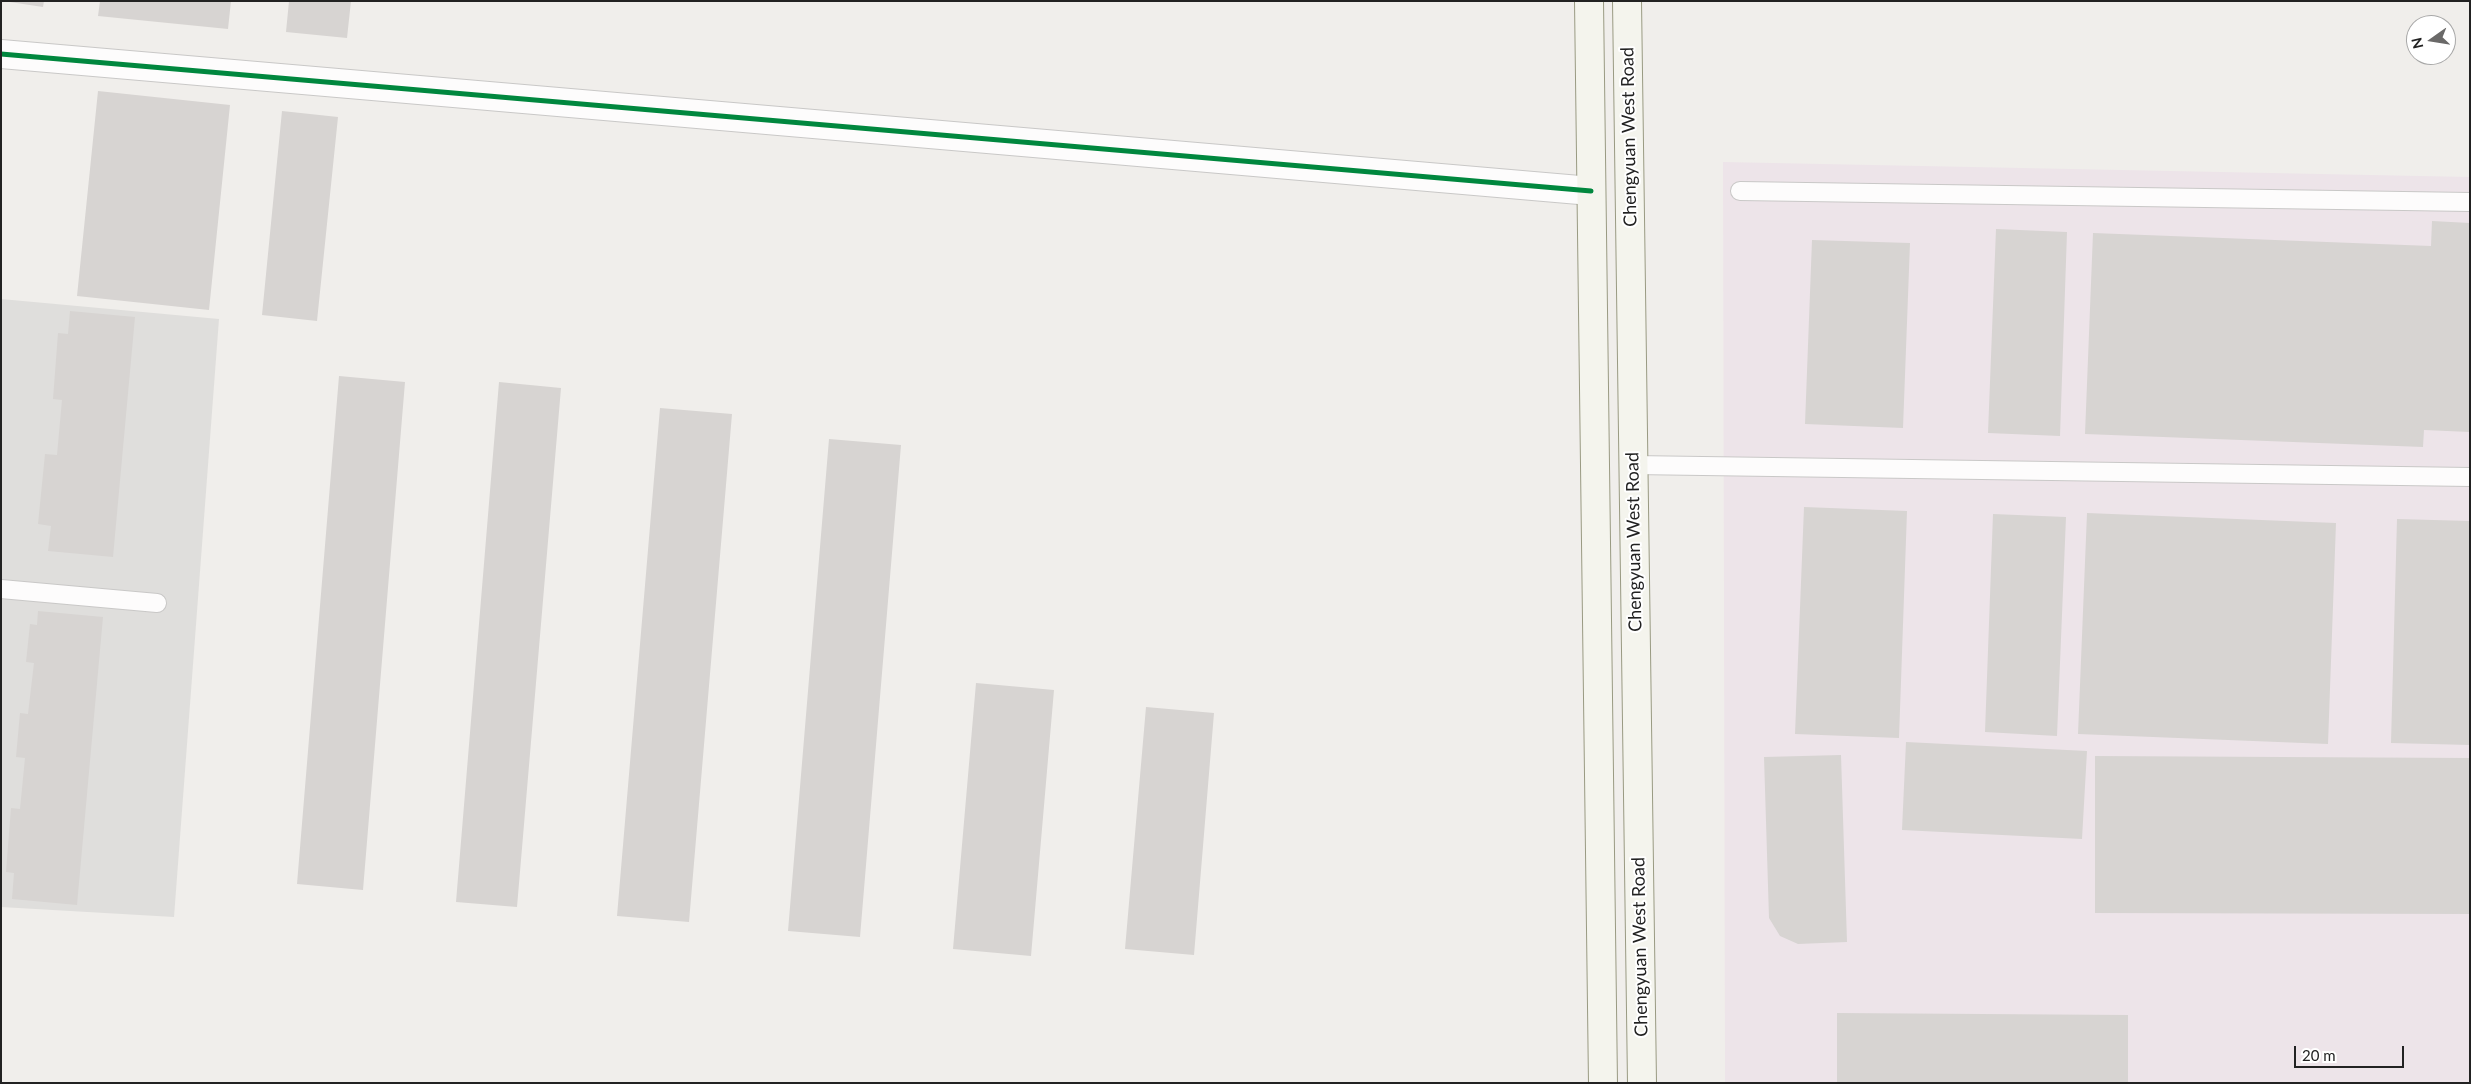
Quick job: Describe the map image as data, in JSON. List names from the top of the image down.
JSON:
{
  "streets": {
    "main road": ["Chengyuan West Road"]
  },
  "scale_bar": "20 m",
  "north": "left"
}
